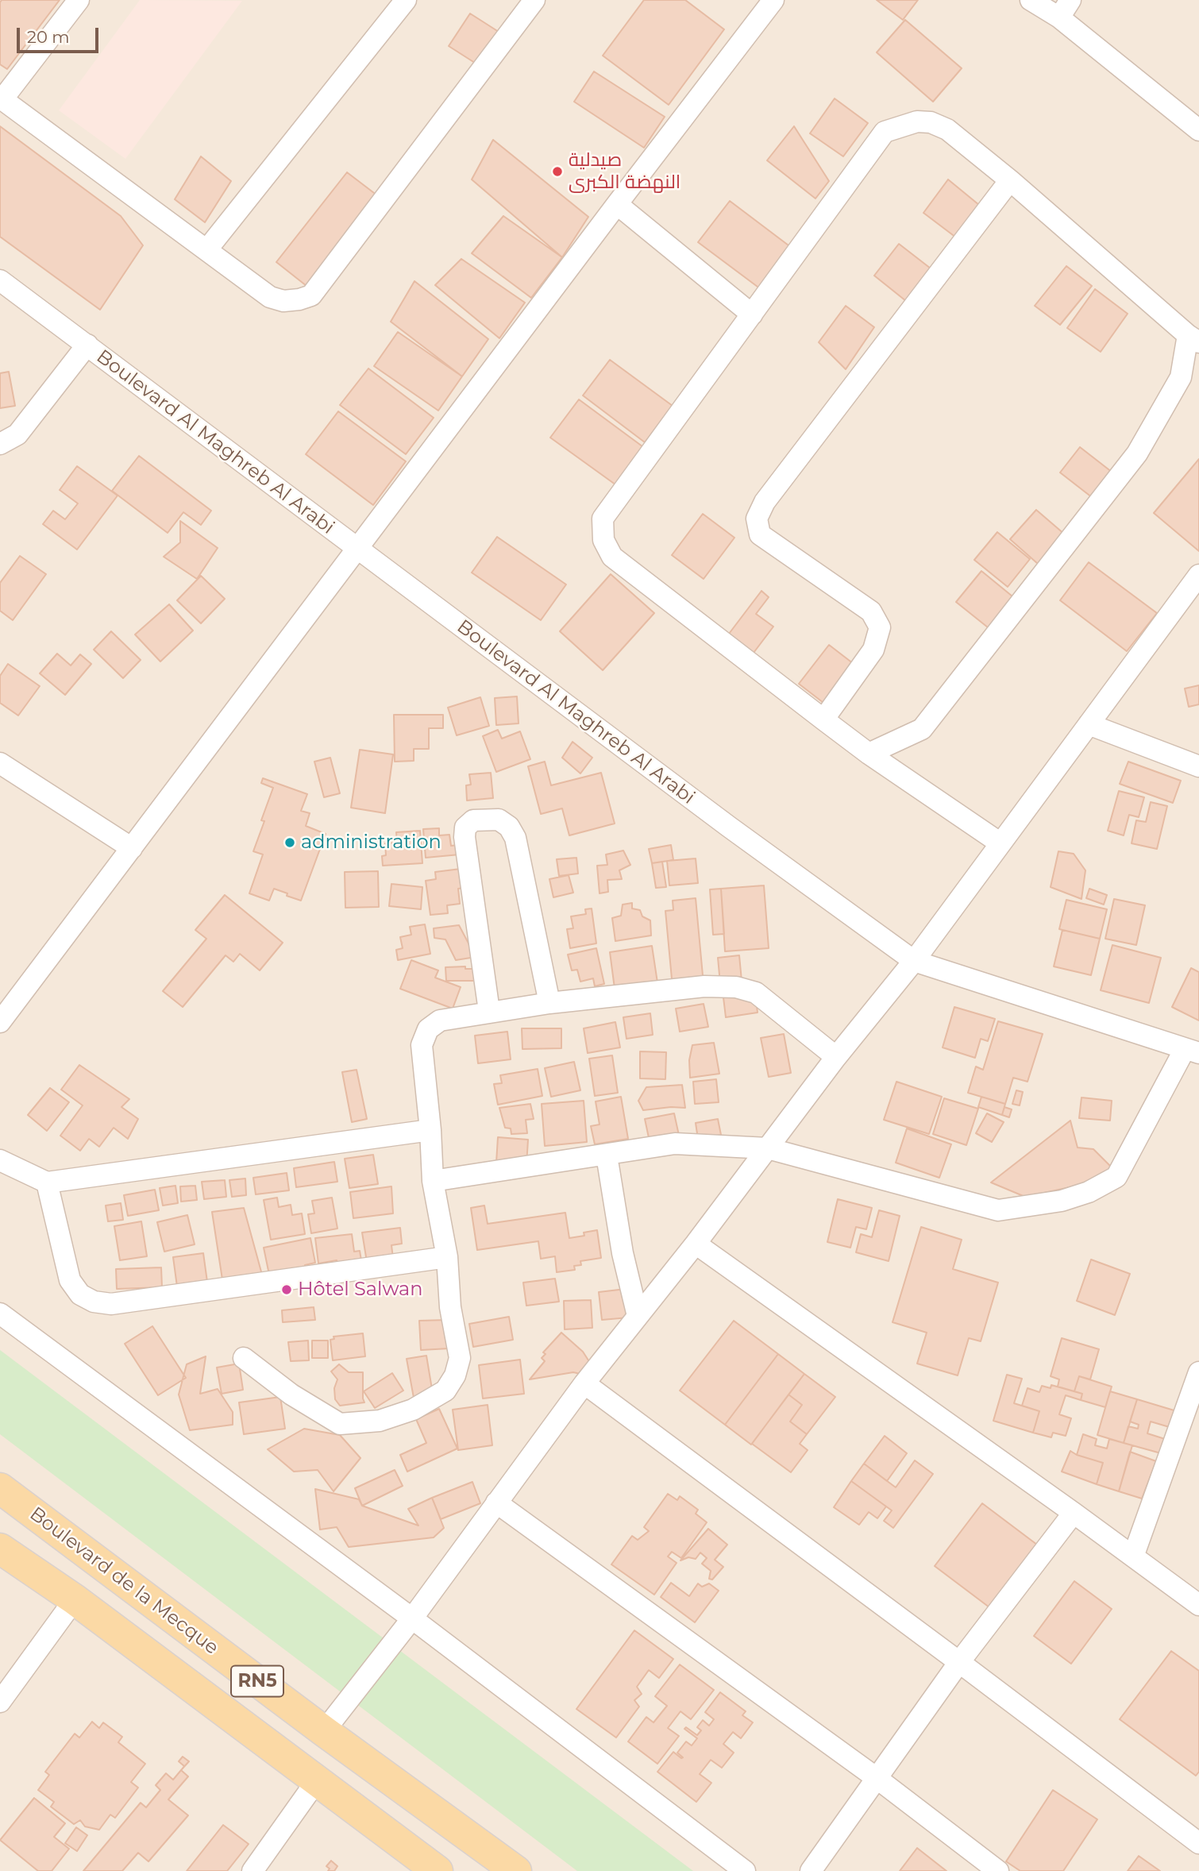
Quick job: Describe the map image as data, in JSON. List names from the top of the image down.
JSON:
{
  "streets": {
    "main road": ["Boulevard de la Mecque", "RN5"],
    "street": ["Boulevard Al Maghreb Al Arabi"]
  },
  "places": ["صيدلية النهضة الكبرى", "administration", "Hôtel Salwan"],
  "scale_bar": "20 m"
}
